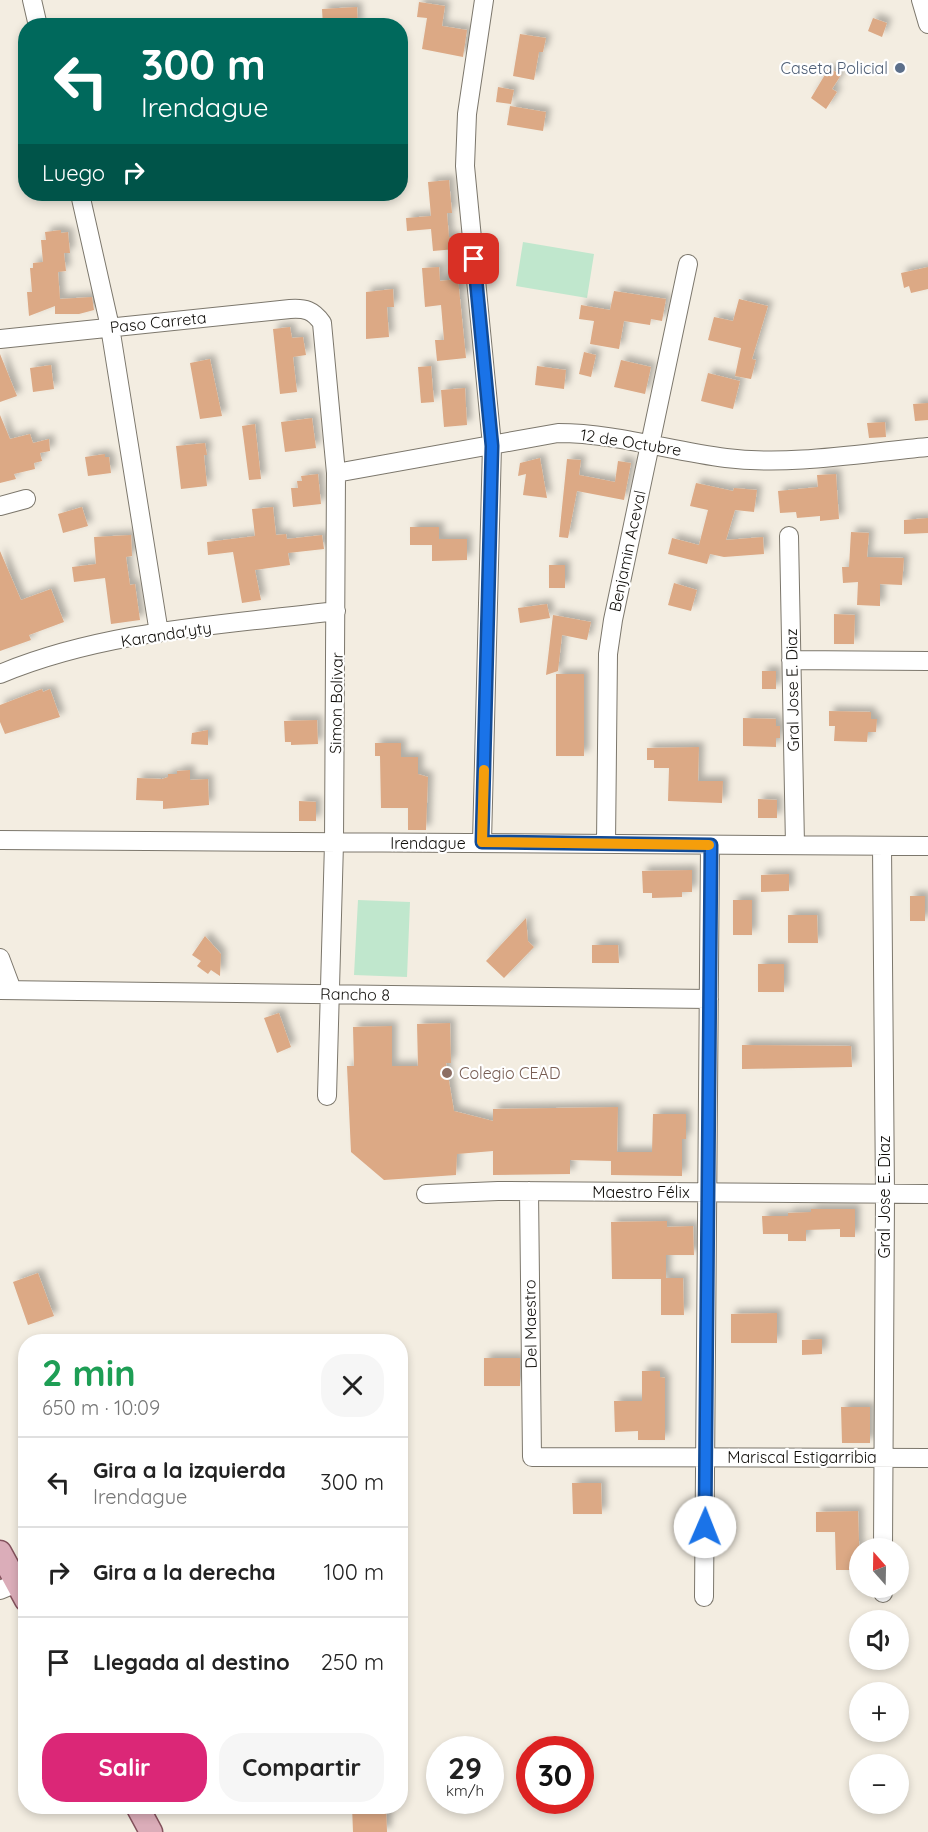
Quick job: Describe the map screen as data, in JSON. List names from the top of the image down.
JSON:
{
  "streets": {
    "street": [
      "Paso Carreta",
      "12 de Octubre",
      "Benjamin Aceval",
      "Karanda'yty",
      "Gral Jose E. Diaz",
      "Simon Bolivar",
      "Irendague",
      "Rancho 8",
      "Maestro Félix",
      "Del Maestro",
      "Mariscal Estigarribia"
    ]
  },
  "crossings": [
    ["Paso Carreta", "Simon Bolivar"],
    ["12 de Octubre", "Benjamin Aceval"],
    ["12 de Octubre", "Simon Bolivar"],
    ["Benjamin Aceval", "Irendague"],
    ["Karanda'yty", "Simon Bolivar"],
    ["Gral Jose E. Diaz", "Irendague"],
    ["Gral Jose E. Diaz", "Maestro Félix"],
    ["Gral Jose E. Diaz", "Mariscal Estigarribia"],
    ["Simon Bolivar", "Irendague"],
    ["Simon Bolivar", "Rancho 8"],
    ["Maestro Félix", "Del Maestro"],
    ["Del Maestro", "Mariscal Estigarribia"]
  ],
  "places": ["Caseta Policial", "Colegio CEAD"],
  "north": "top",
  "page": {
    "turn": ["300 m", "Irendague"],
    "then": "Luego",
    "heading": ["2 min", "650 m · 10:09"],
    "list": [
      {
        "name": "Gira a la izquierda",
        "note": "Irendague",
        "value": "300 m"
      },
      {
        "name": "Gira a la derecha",
        "value": "100 m"
      },
      {
        "name": "Llegada al destino",
        "value": "250 m"
      }
    ],
    "map_buttons": ["+", "−"],
    "buttons": ["Salir", "Compartir"],
    "speed": "29 km/h",
    "limit": "30"
  }
}
